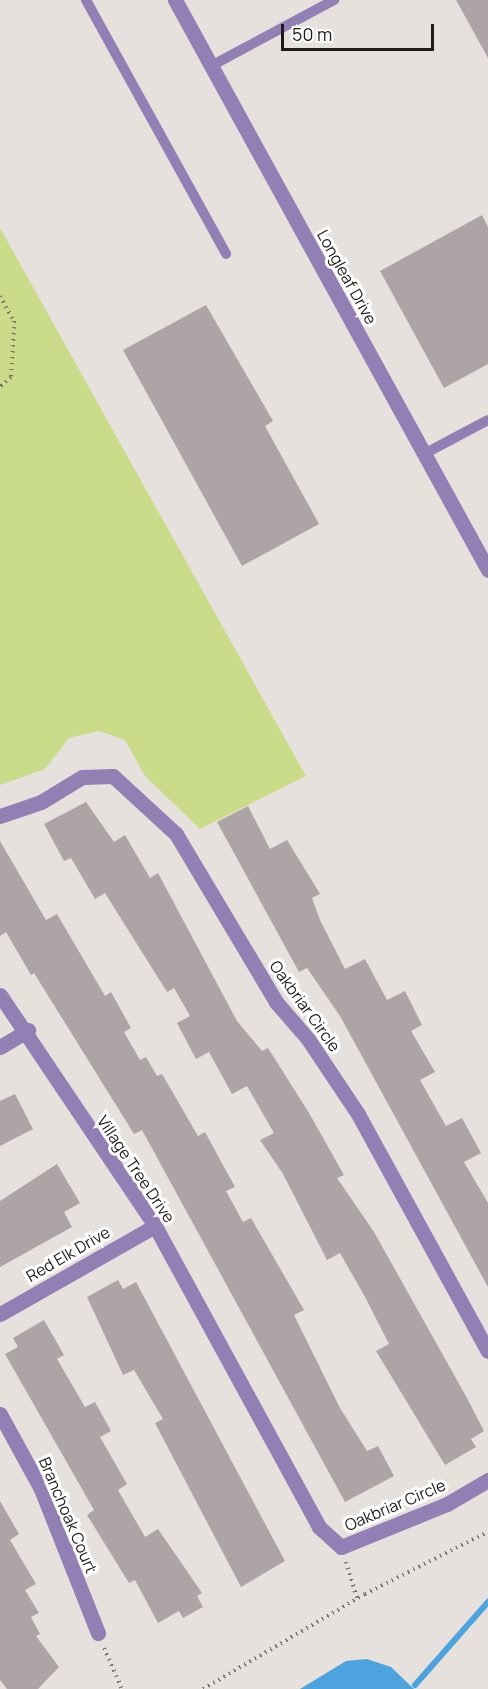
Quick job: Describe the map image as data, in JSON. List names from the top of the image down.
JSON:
{
  "streets": {
    "street": [
      "Longleaf Drive",
      "Oakbriar Circle",
      "Village Tree Drive",
      "Red Elk Drive",
      "Branchoak Court"
    ]
  },
  "crossings": [
    ["Oakbriar Circle", "Village Tree Drive"],
    ["Village Tree Drive", "Red Elk Drive"]
  ],
  "scale_bar": "50 m"
}
